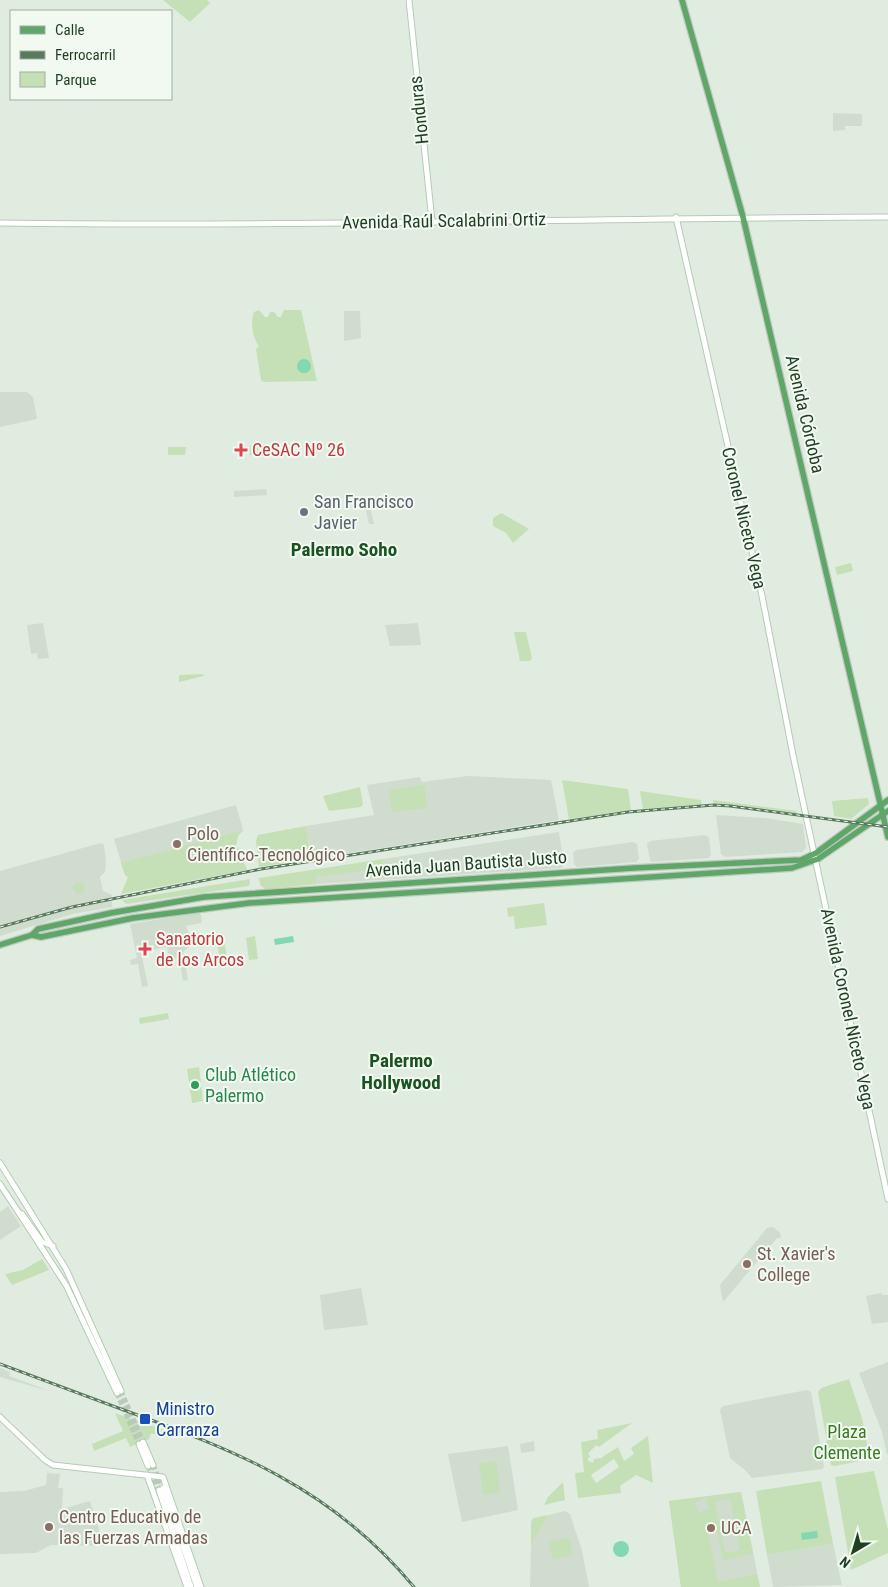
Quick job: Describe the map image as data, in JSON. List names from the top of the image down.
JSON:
{
  "streets": {
    "main road": [
      "Honduras",
      "Avenida Raúl Scalabrini Ortiz",
      "Avenida Córdoba",
      "Coronel Niceto Vega",
      "Avenida Juan Bautista Justo",
      "Avenida Coronel Niceto Vega"
    ]
  },
  "crossings": [
    ["Honduras", "Avenida Raúl Scalabrini Ortiz"],
    ["Avenida Raúl Scalabrini Ortiz", "Avenida Córdoba"],
    ["Avenida Raúl Scalabrini Ortiz", "Coronel Niceto Vega"],
    ["Avenida Córdoba", "Avenida Juan Bautista Justo"],
    ["Coronel Niceto Vega", "Avenida Coronel Niceto Vega"],
    ["Avenida Juan Bautista Justo", "Avenida Coronel Niceto Vega"]
  ],
  "districts": ["Palermo Soho", "Palermo Hollywood"],
  "parks": ["Plaza Clemente"],
  "places": {
    "health": ["CeSAC Nº 26", "Sanatorio de los Arcos"],
    "other": [
      "San Francisco Javier",
      "Polo Científico-Tecnológico",
      "Club Atlético Palermo",
      "St. Xavier's College",
      "Centro Educativo de las Fuerzas Armadas",
      "UCA"
    ],
    "transit": ["Ministro Carranza"]
  },
  "legend": ["Calle", "Ferrocarril", "Parque"],
  "north": "bottom left"
}
